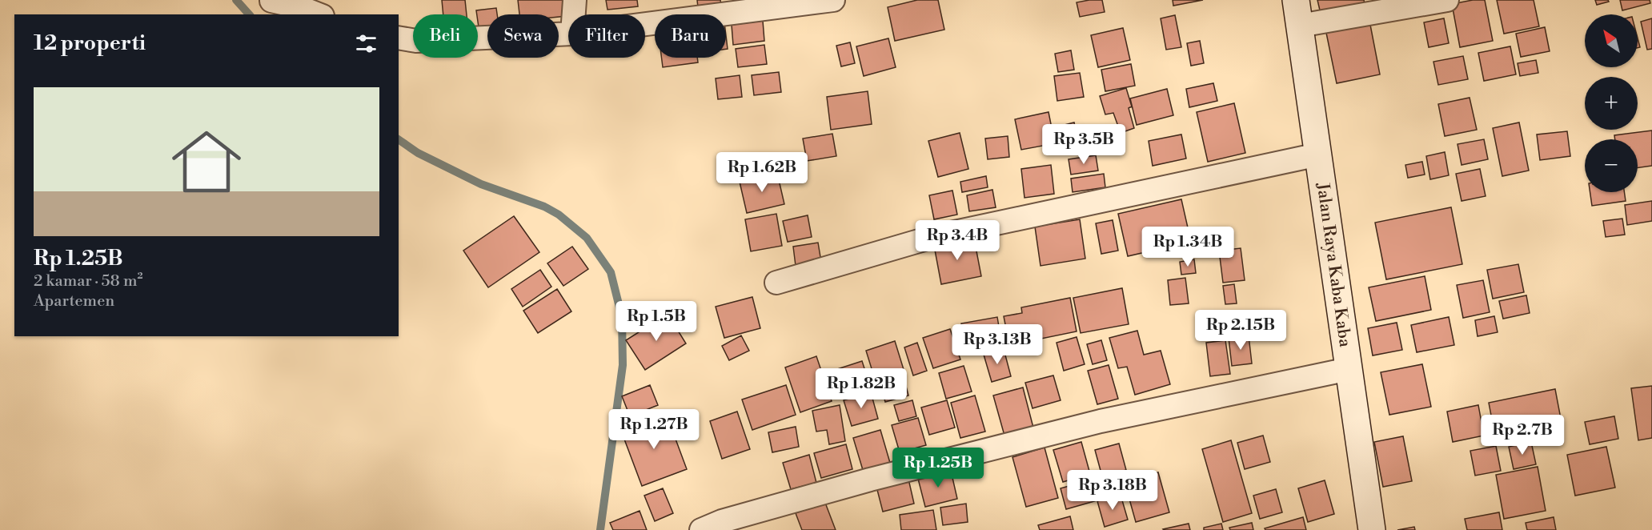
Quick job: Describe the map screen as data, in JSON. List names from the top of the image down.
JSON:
{
  "streets": {
    "street": ["Jalan Raya Kaba Kaba"]
  },
  "north": "top left",
  "page": {
    "map_buttons": ["+", "−"],
    "chip": [
      "Beli",
      "Sewa",
      "Filter",
      "Baru"
    ],
    "heading": "12 properti",
    "list": [
      {
        "name": "Rp 1.25B",
        "note": "2 kamar · 58 m² · Apartemen"
      }
    ],
    "price": [
      "Rp 3.5B",
      "Rp 1.62B",
      "Rp 3.4B",
      "Rp 1.34B",
      "Rp 1.5B",
      "Rp 2.15B",
      "Rp 3.13B",
      "Rp 1.82B",
      "Rp 1.27B",
      "Rp 2.7B",
      "Rp 1.25B",
      "Rp 3.18B"
    ]
  }
}
